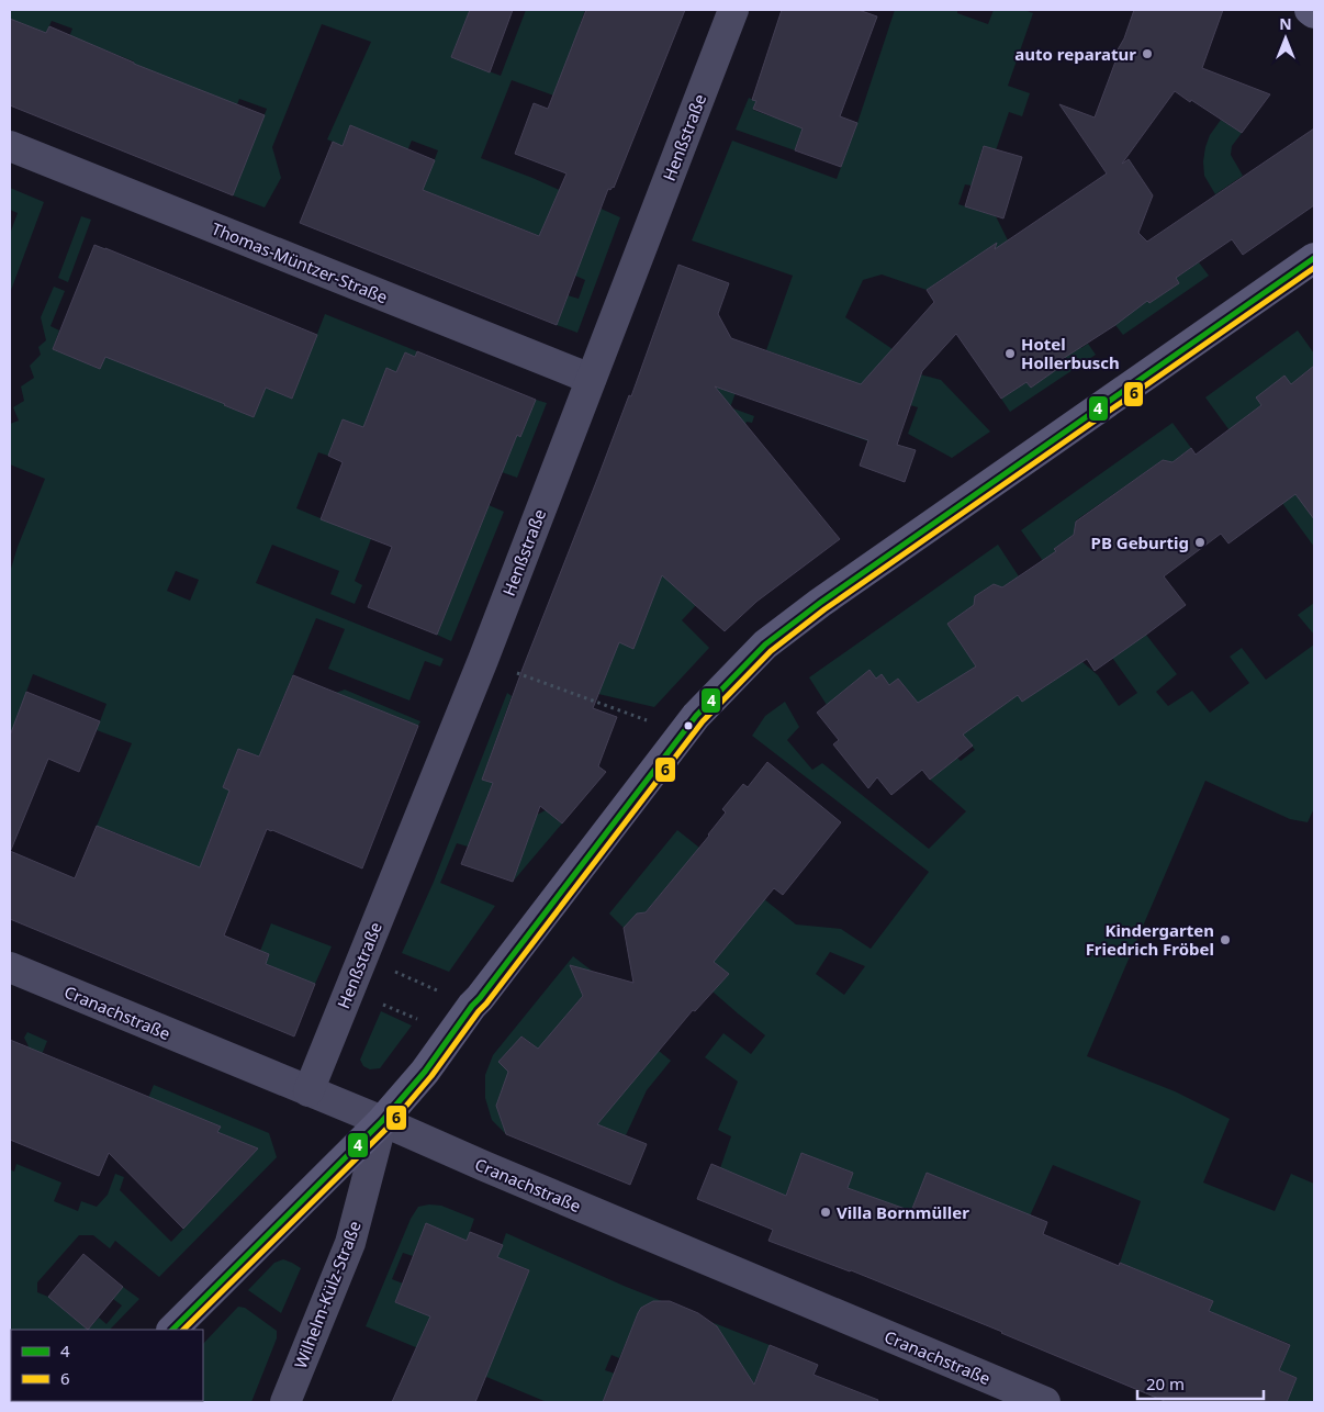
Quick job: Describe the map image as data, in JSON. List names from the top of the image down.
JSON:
{
  "streets": {
    "street": [
      "Henßstraße",
      "Thomas-Müntzer-Straße",
      "Cranachstraße",
      "Wilhelm-Külz-Straße"
    ]
  },
  "crossings": [
    ["Henßstraße", "Thomas-Müntzer-Straße"],
    ["Henßstraße", "Cranachstraße"],
    ["Cranachstraße", "Wilhelm-Külz-Straße"]
  ],
  "places": [
    "auto reparatur",
    "Hotel Hollerbusch",
    "PB Geburtig",
    "Kindergarten Friedrich Fröbel",
    "Villa Bornmüller"
  ],
  "lines": ["transit line 4", "transit line 6"],
  "legend": ["4", "6"],
  "scale_bar": "20 m",
  "north": "top"
}
